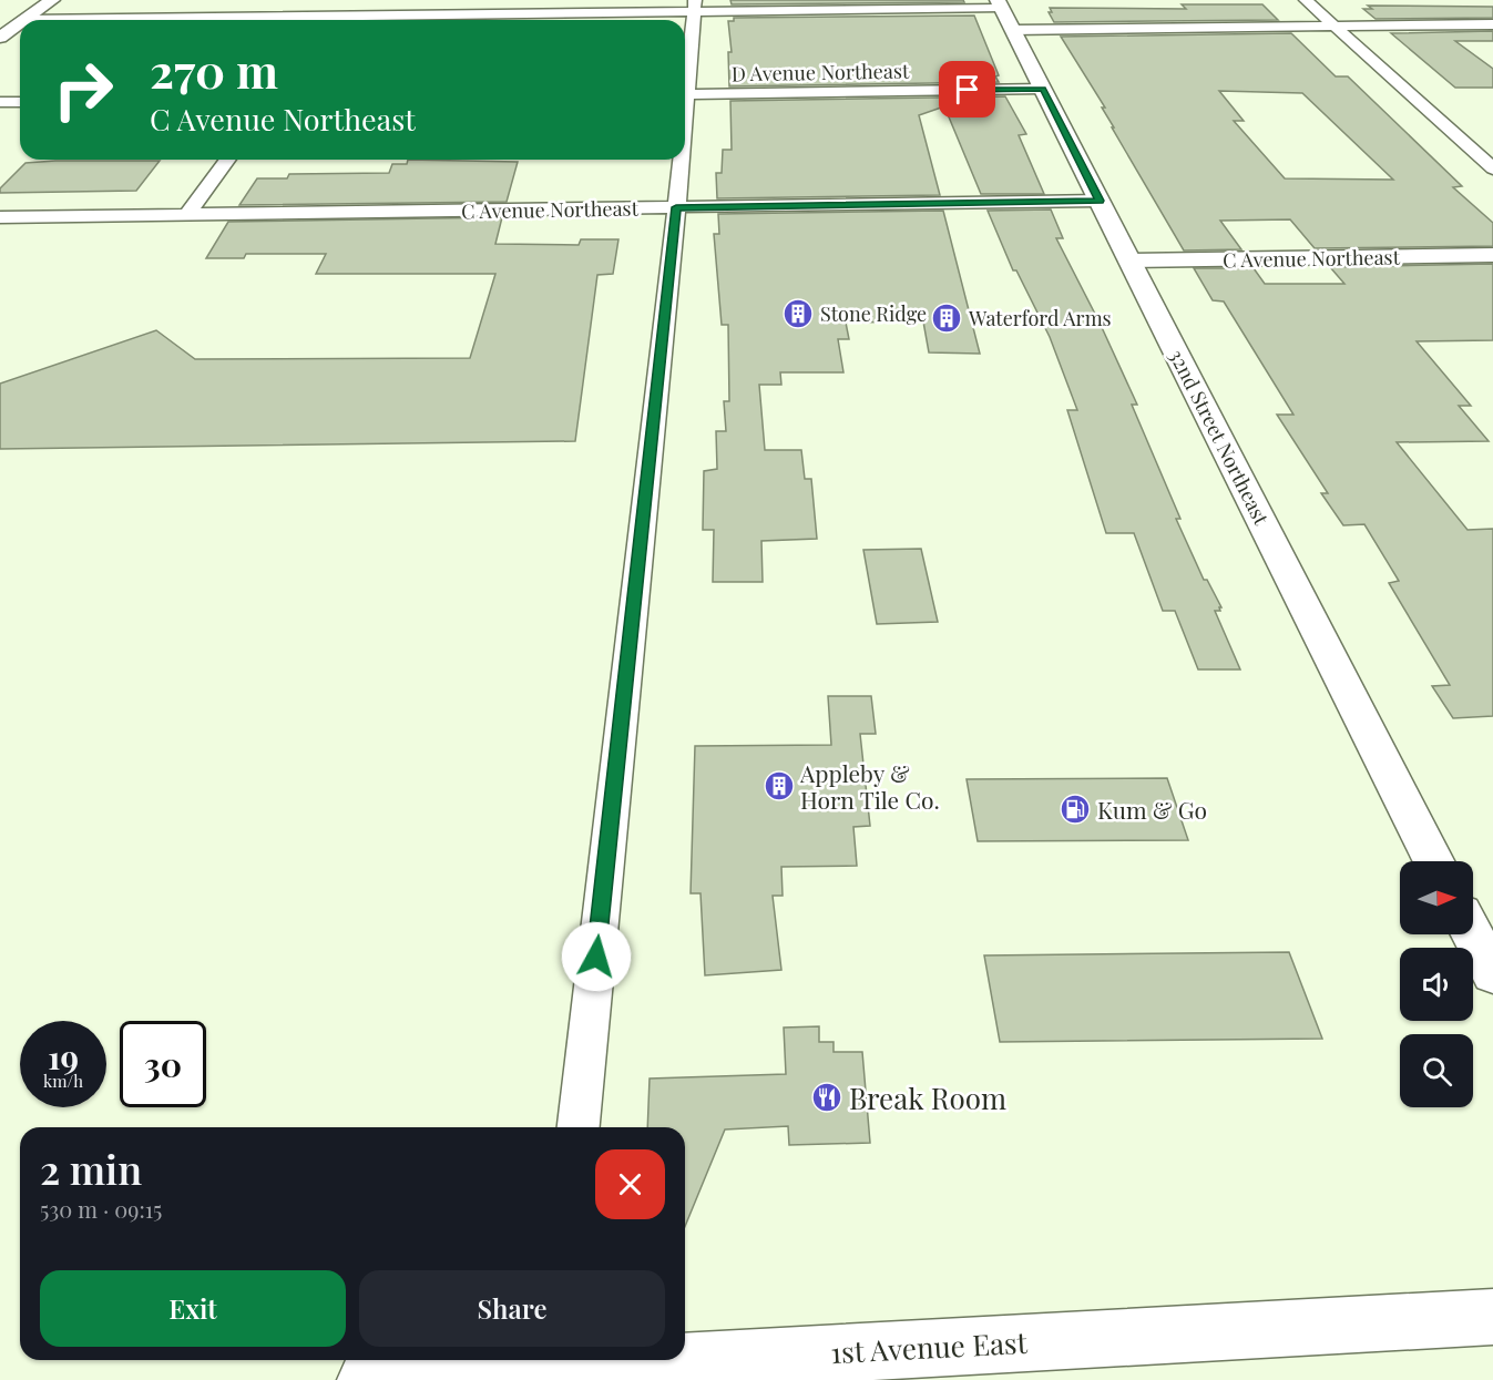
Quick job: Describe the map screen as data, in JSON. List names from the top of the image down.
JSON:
{
  "streets": {
    "main road": ["C Avenue Northeast", "32nd Street Northeast", "1st Avenue East"],
    "street": ["D Avenue Northeast"]
  },
  "crossings": [
    ["D Avenue Northeast", "32nd Street Northeast"],
    ["C Avenue Northeast", "32nd Street Northeast"]
  ],
  "places": {
    "building": ["Stone Ridge", "Waterford Arms", "Appleby & Horn Tile Co."],
    "fuel station": ["Kum & Go"],
    "restaurant": ["Break Room"]
  },
  "north": "right",
  "page": {
    "turn": ["270 m", "C Avenue Northeast"],
    "speed": "19 km/h",
    "limit": "30",
    "heading": ["2 min", "530 m · 09:15"],
    "buttons": ["Exit", "Share"]
  }
}
